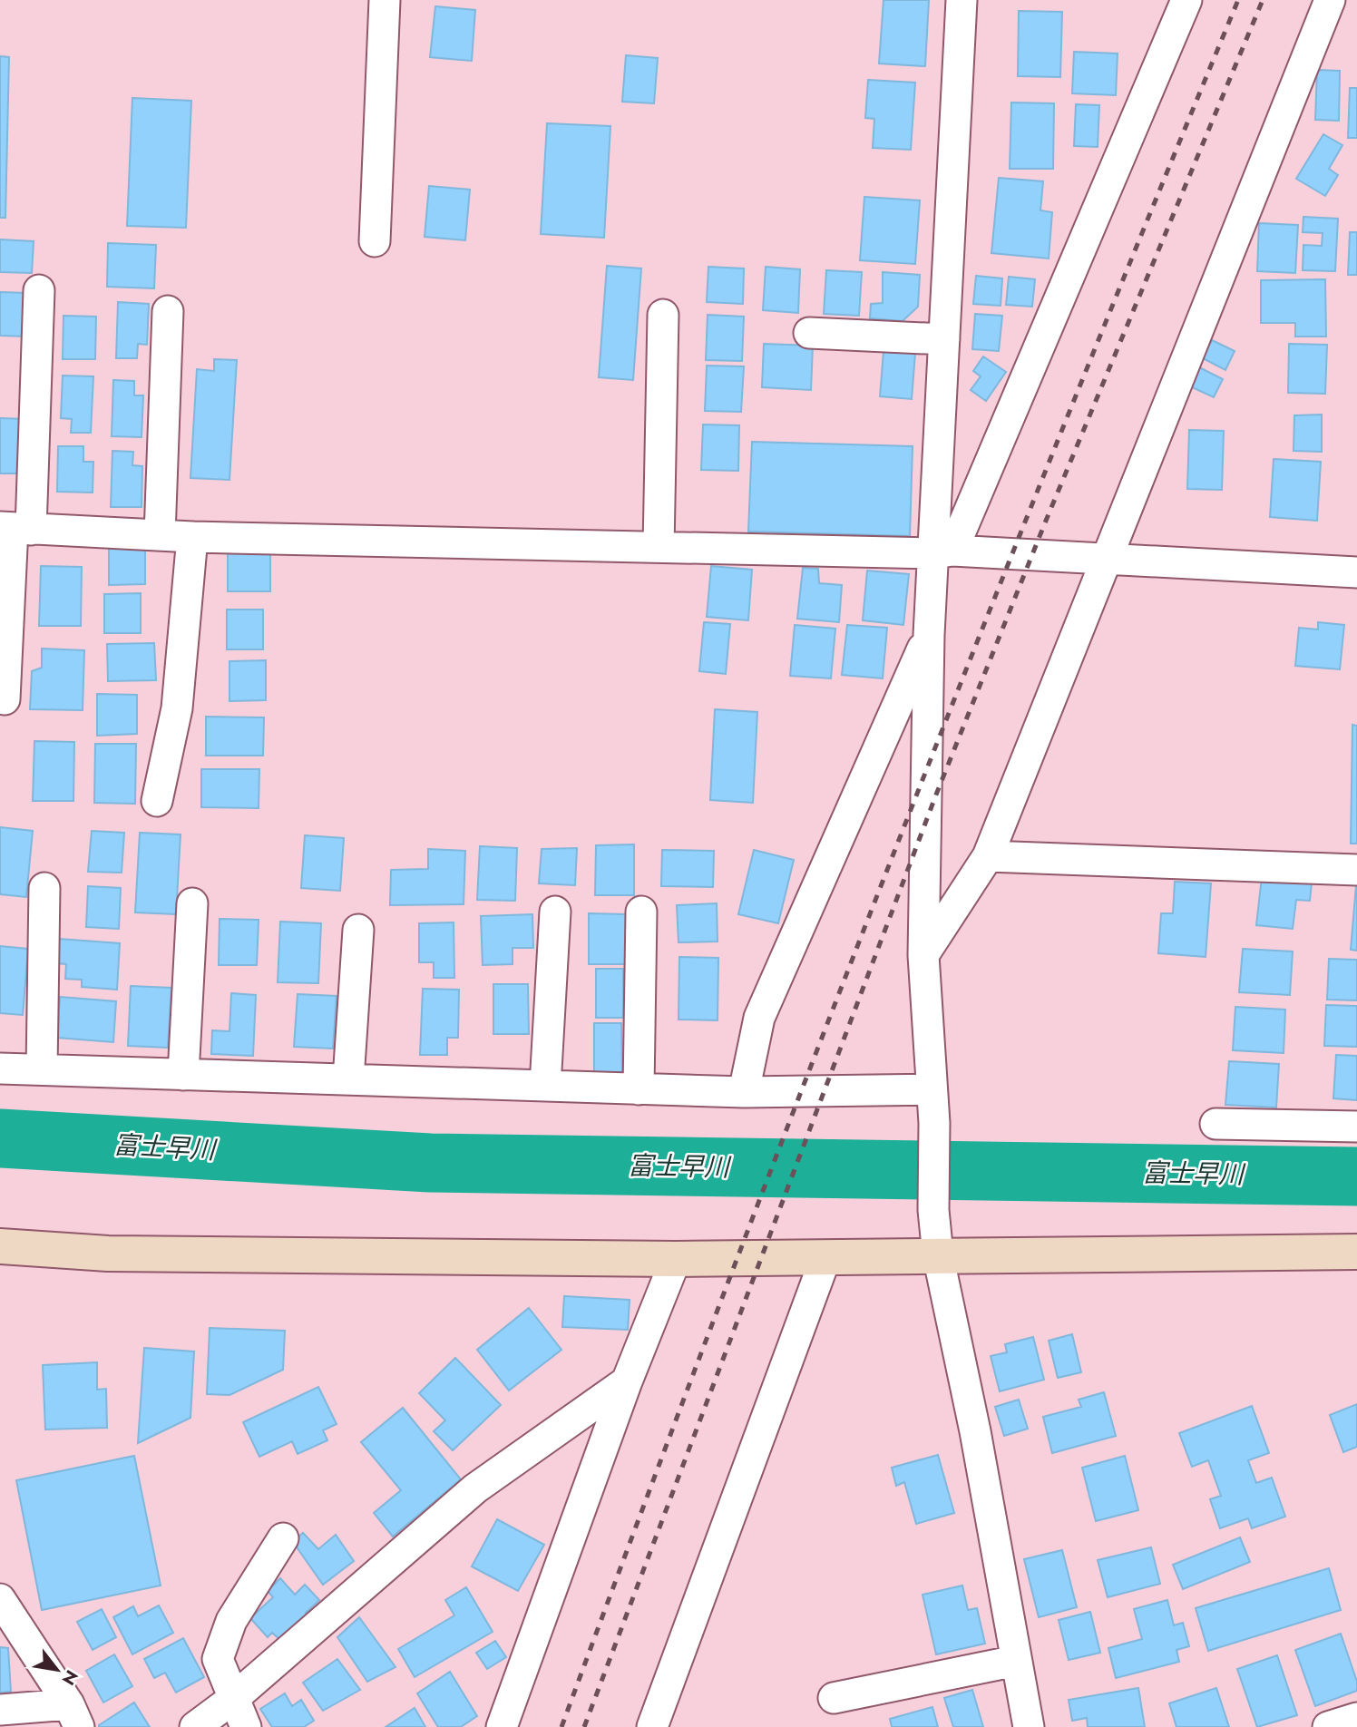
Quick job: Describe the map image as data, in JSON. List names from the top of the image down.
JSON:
{
  "water": ["富士早川"],
  "north": "bottom right"
}
